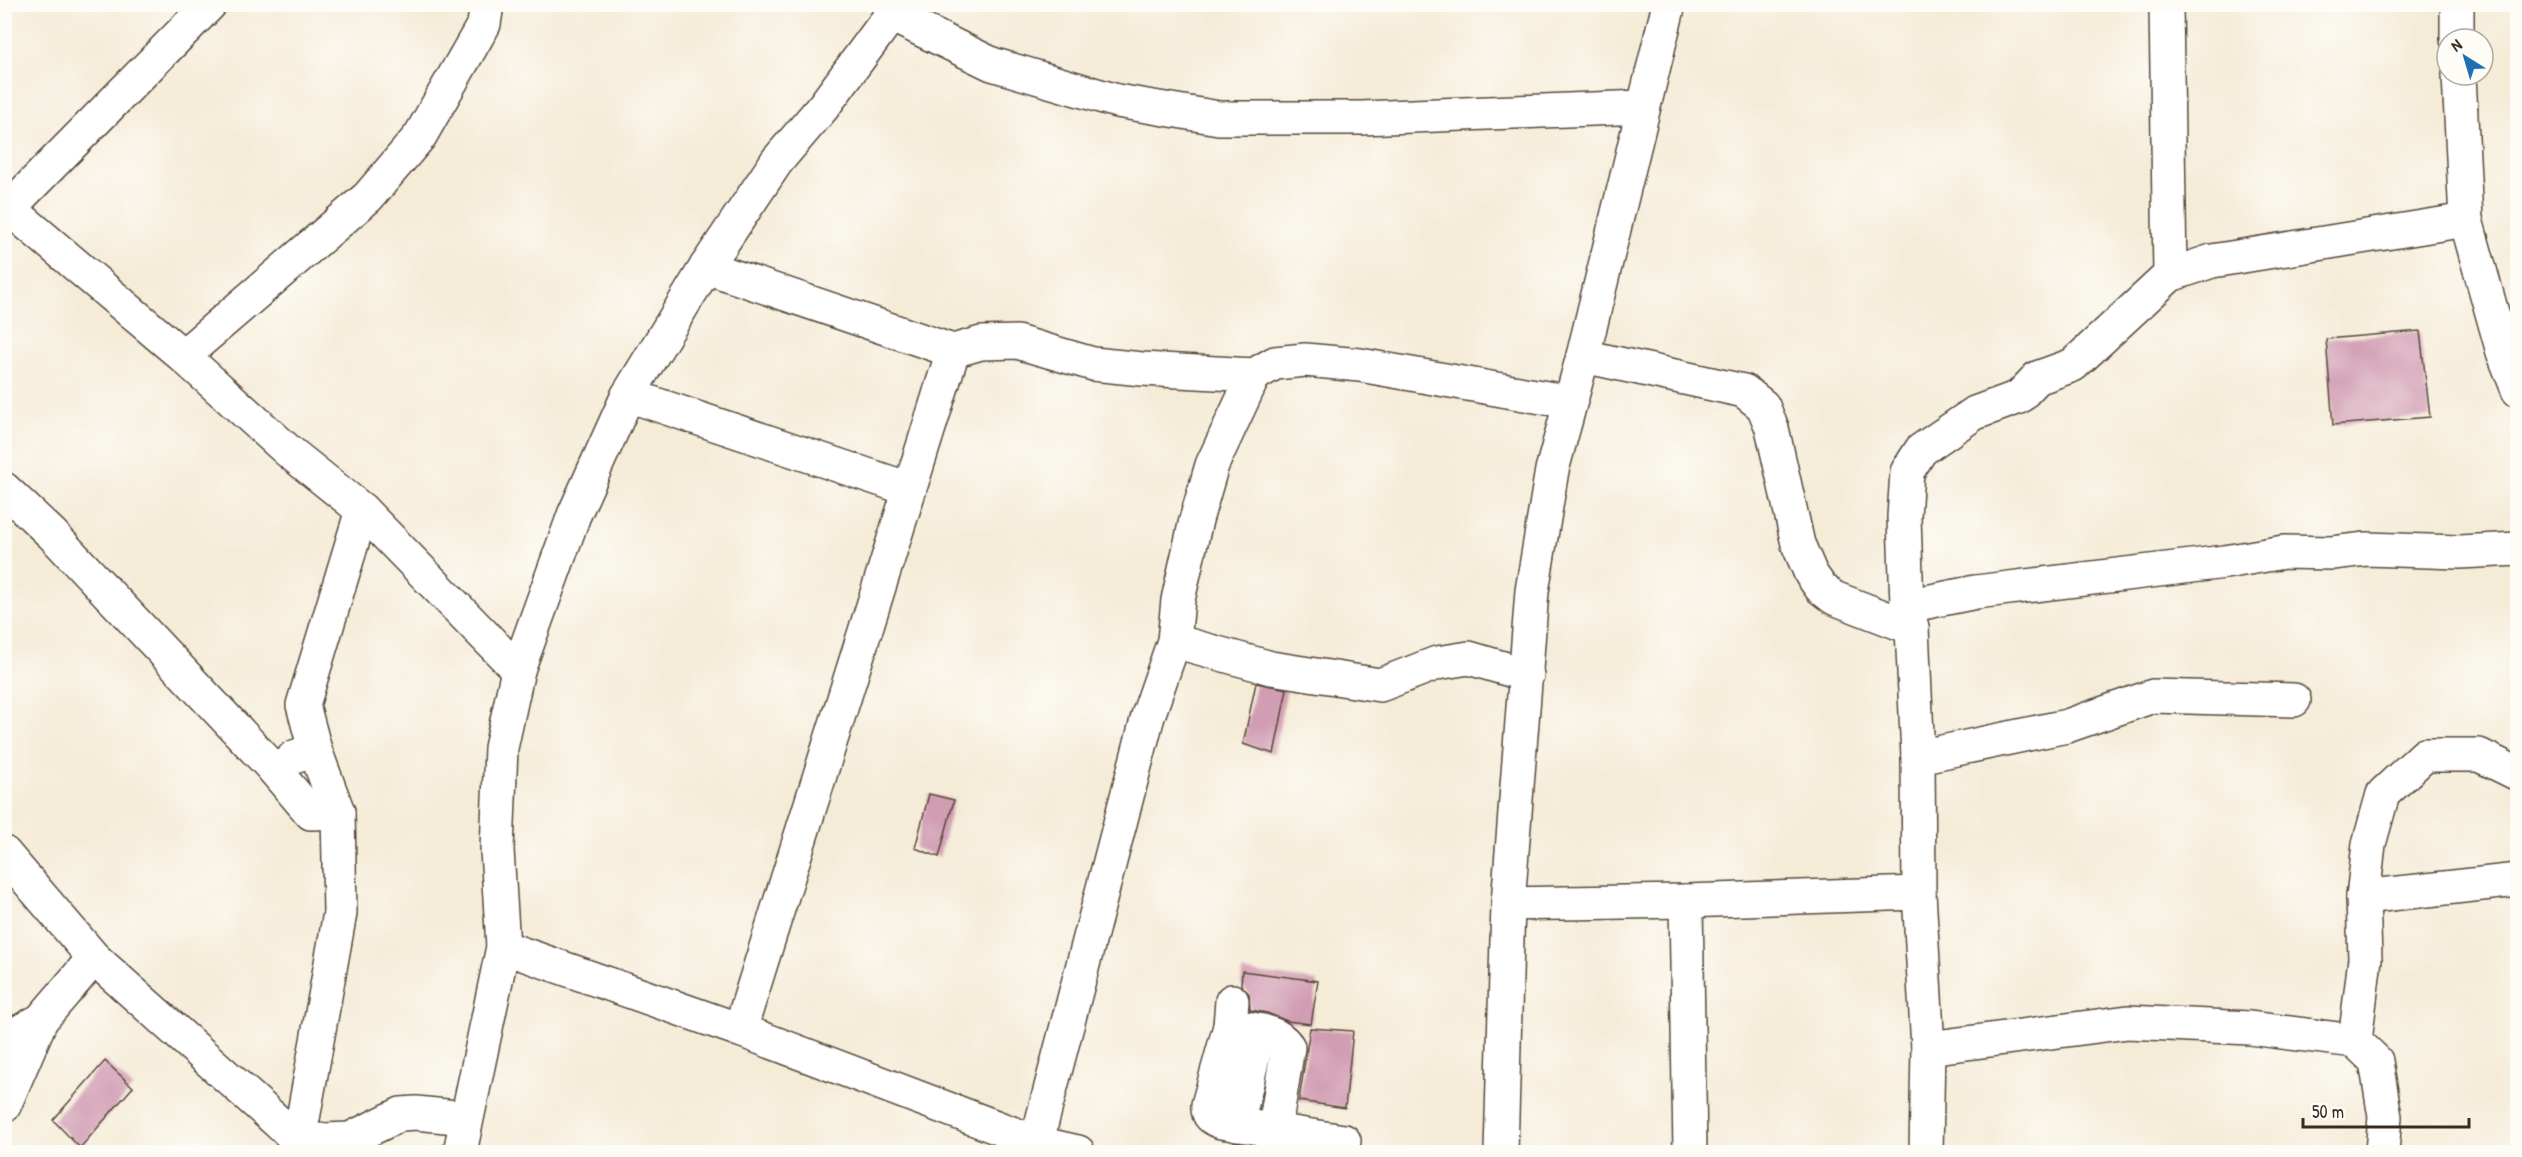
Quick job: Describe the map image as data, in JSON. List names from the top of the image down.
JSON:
{
  "scale_bar": "50 m",
  "north": "top left"
}
